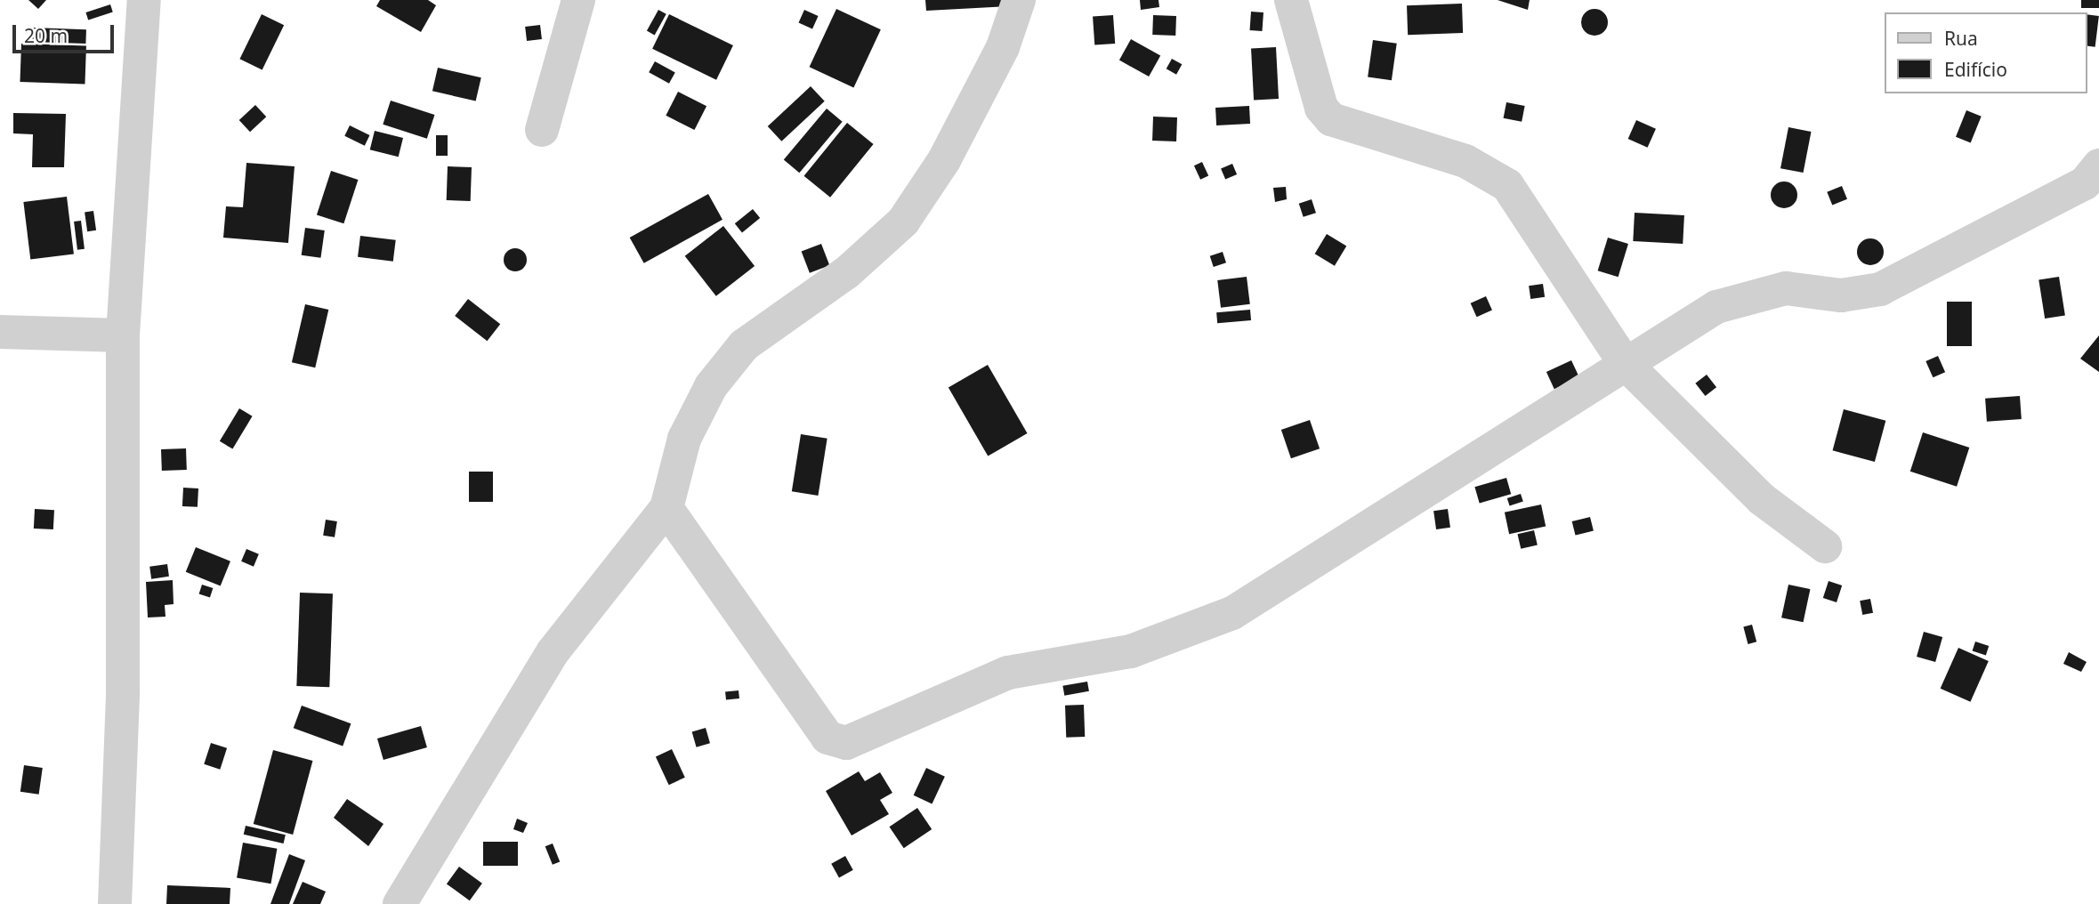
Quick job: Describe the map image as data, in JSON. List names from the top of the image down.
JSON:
{
  "legend": ["Rua", "Edifício"],
  "scale_bar": "20 m"
}
